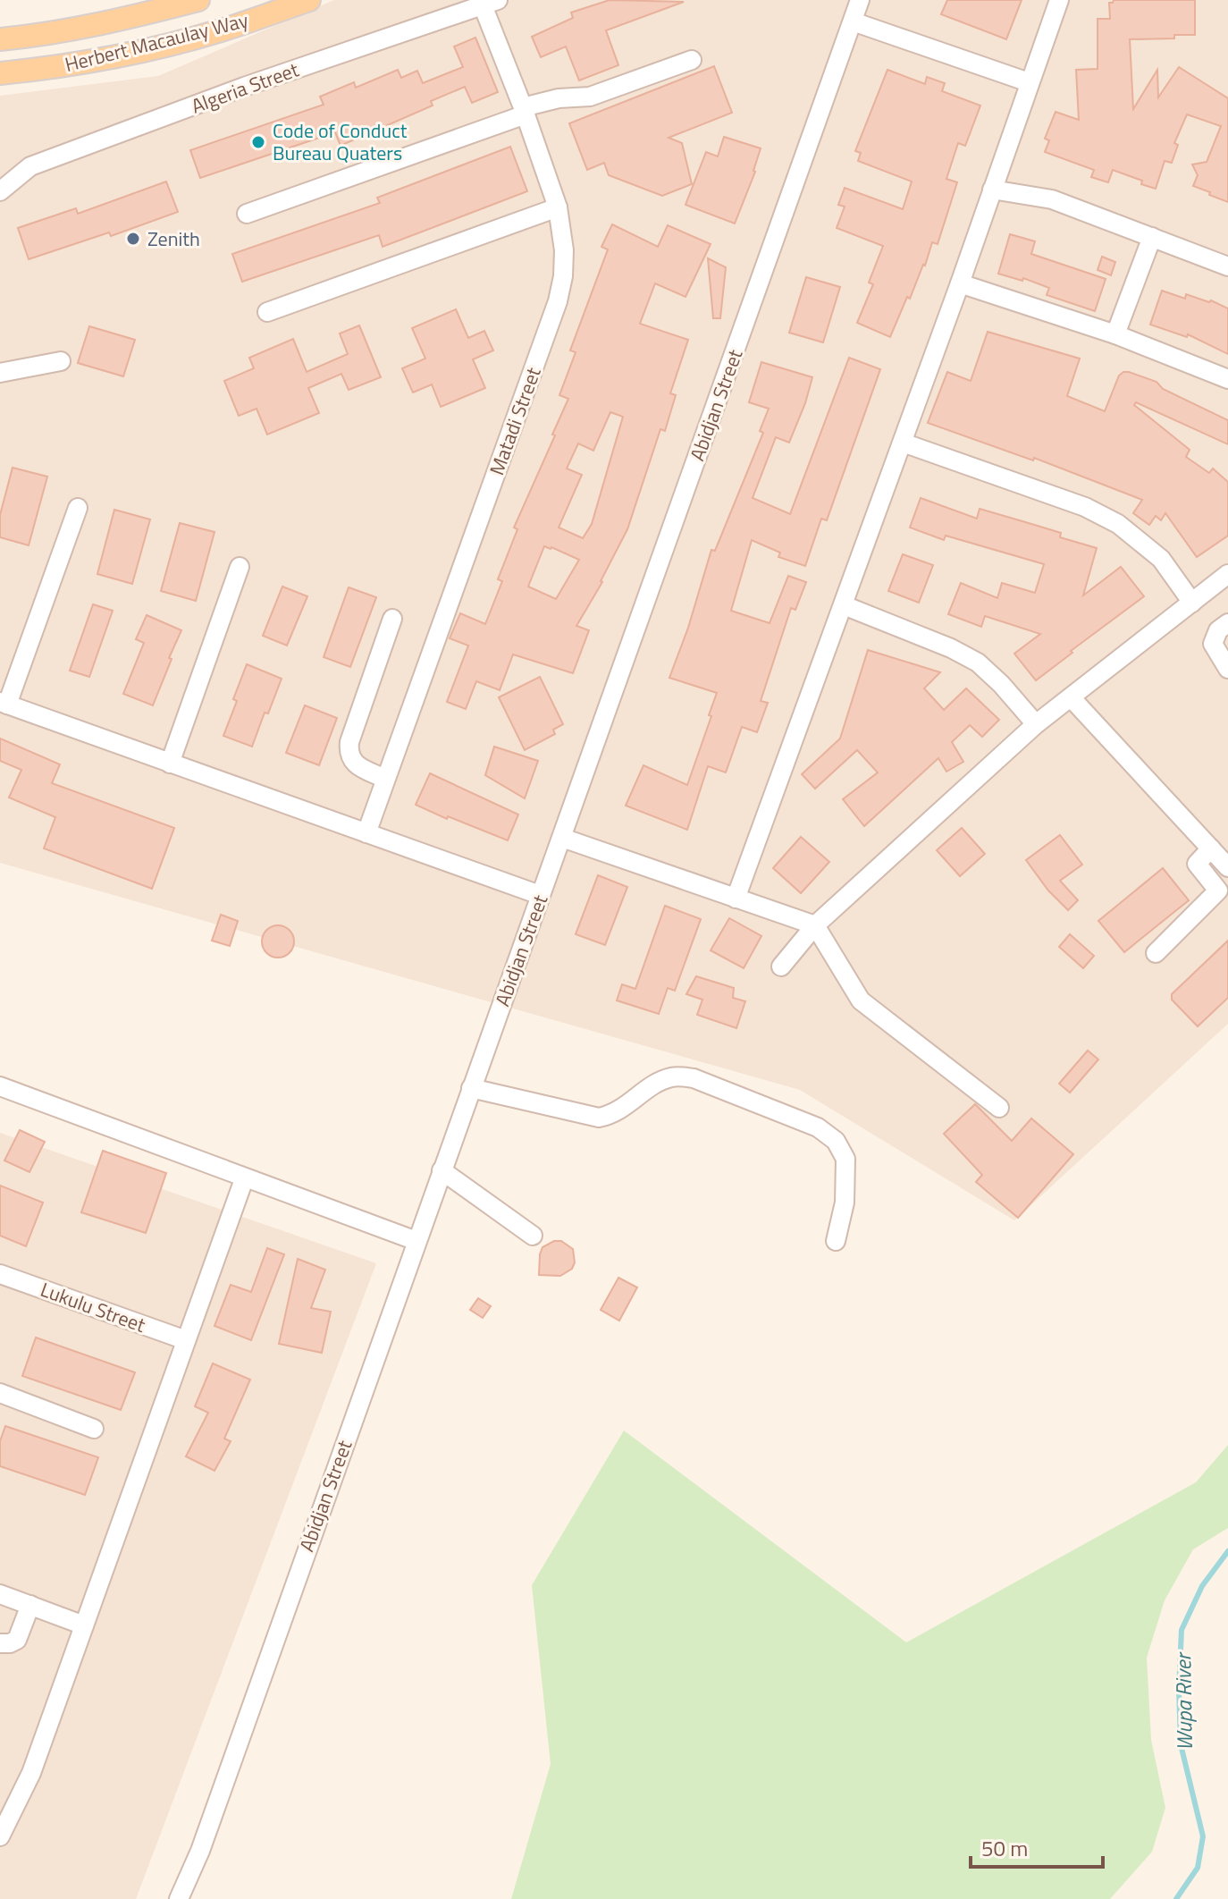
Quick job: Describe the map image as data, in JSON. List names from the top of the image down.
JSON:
{
  "streets": {
    "main road": ["Herbert Macaulay Way"],
    "street": [
      "Algeria Street",
      "Abidjan Street",
      "Matadi Street",
      "Lukulu Street"
    ]
  },
  "crossings": [
    ["Algeria Street", "Matadi Street"]
  ],
  "water": ["Wupa River"],
  "places": ["Code of Conduct Bureau Quaters", "Zenith"],
  "scale_bar": "50 m"
}
